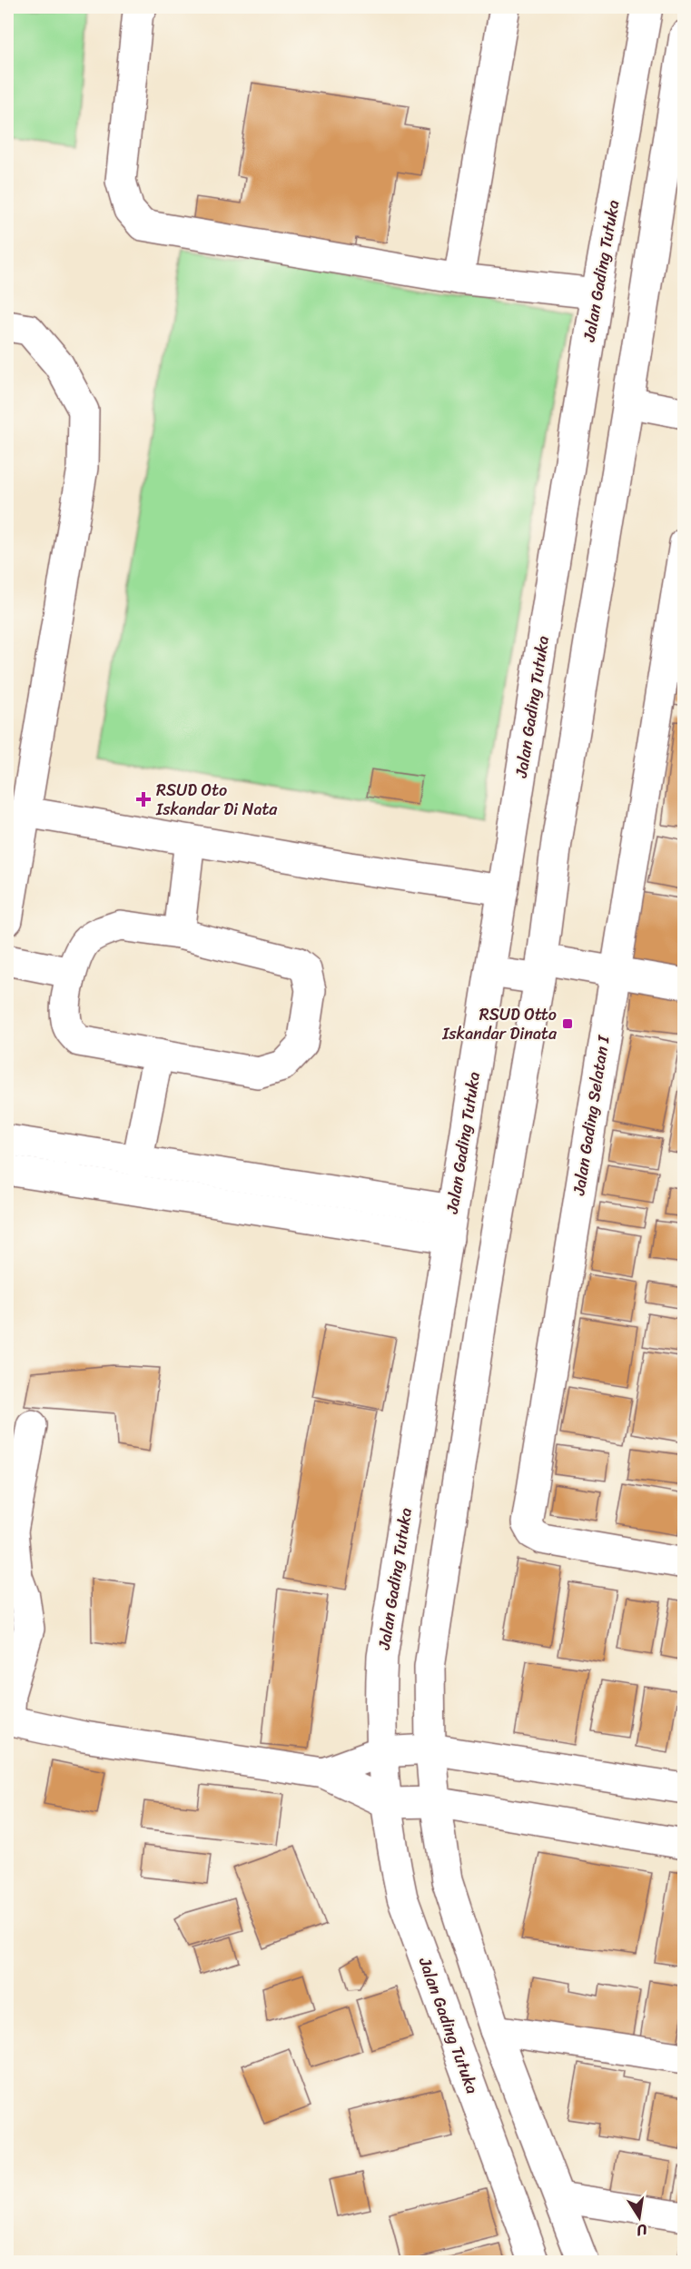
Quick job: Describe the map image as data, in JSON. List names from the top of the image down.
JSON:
{
  "streets": {
    "main road": ["Jalan Gading Tutuka", "Jalan Gading Selatan I"]
  },
  "places": {
    "health": ["RSUD Oto Iskandar Di Nata"],
    "transit": ["RSUD Otto Iskandar Dinata"]
  },
  "north": "bottom"
}
